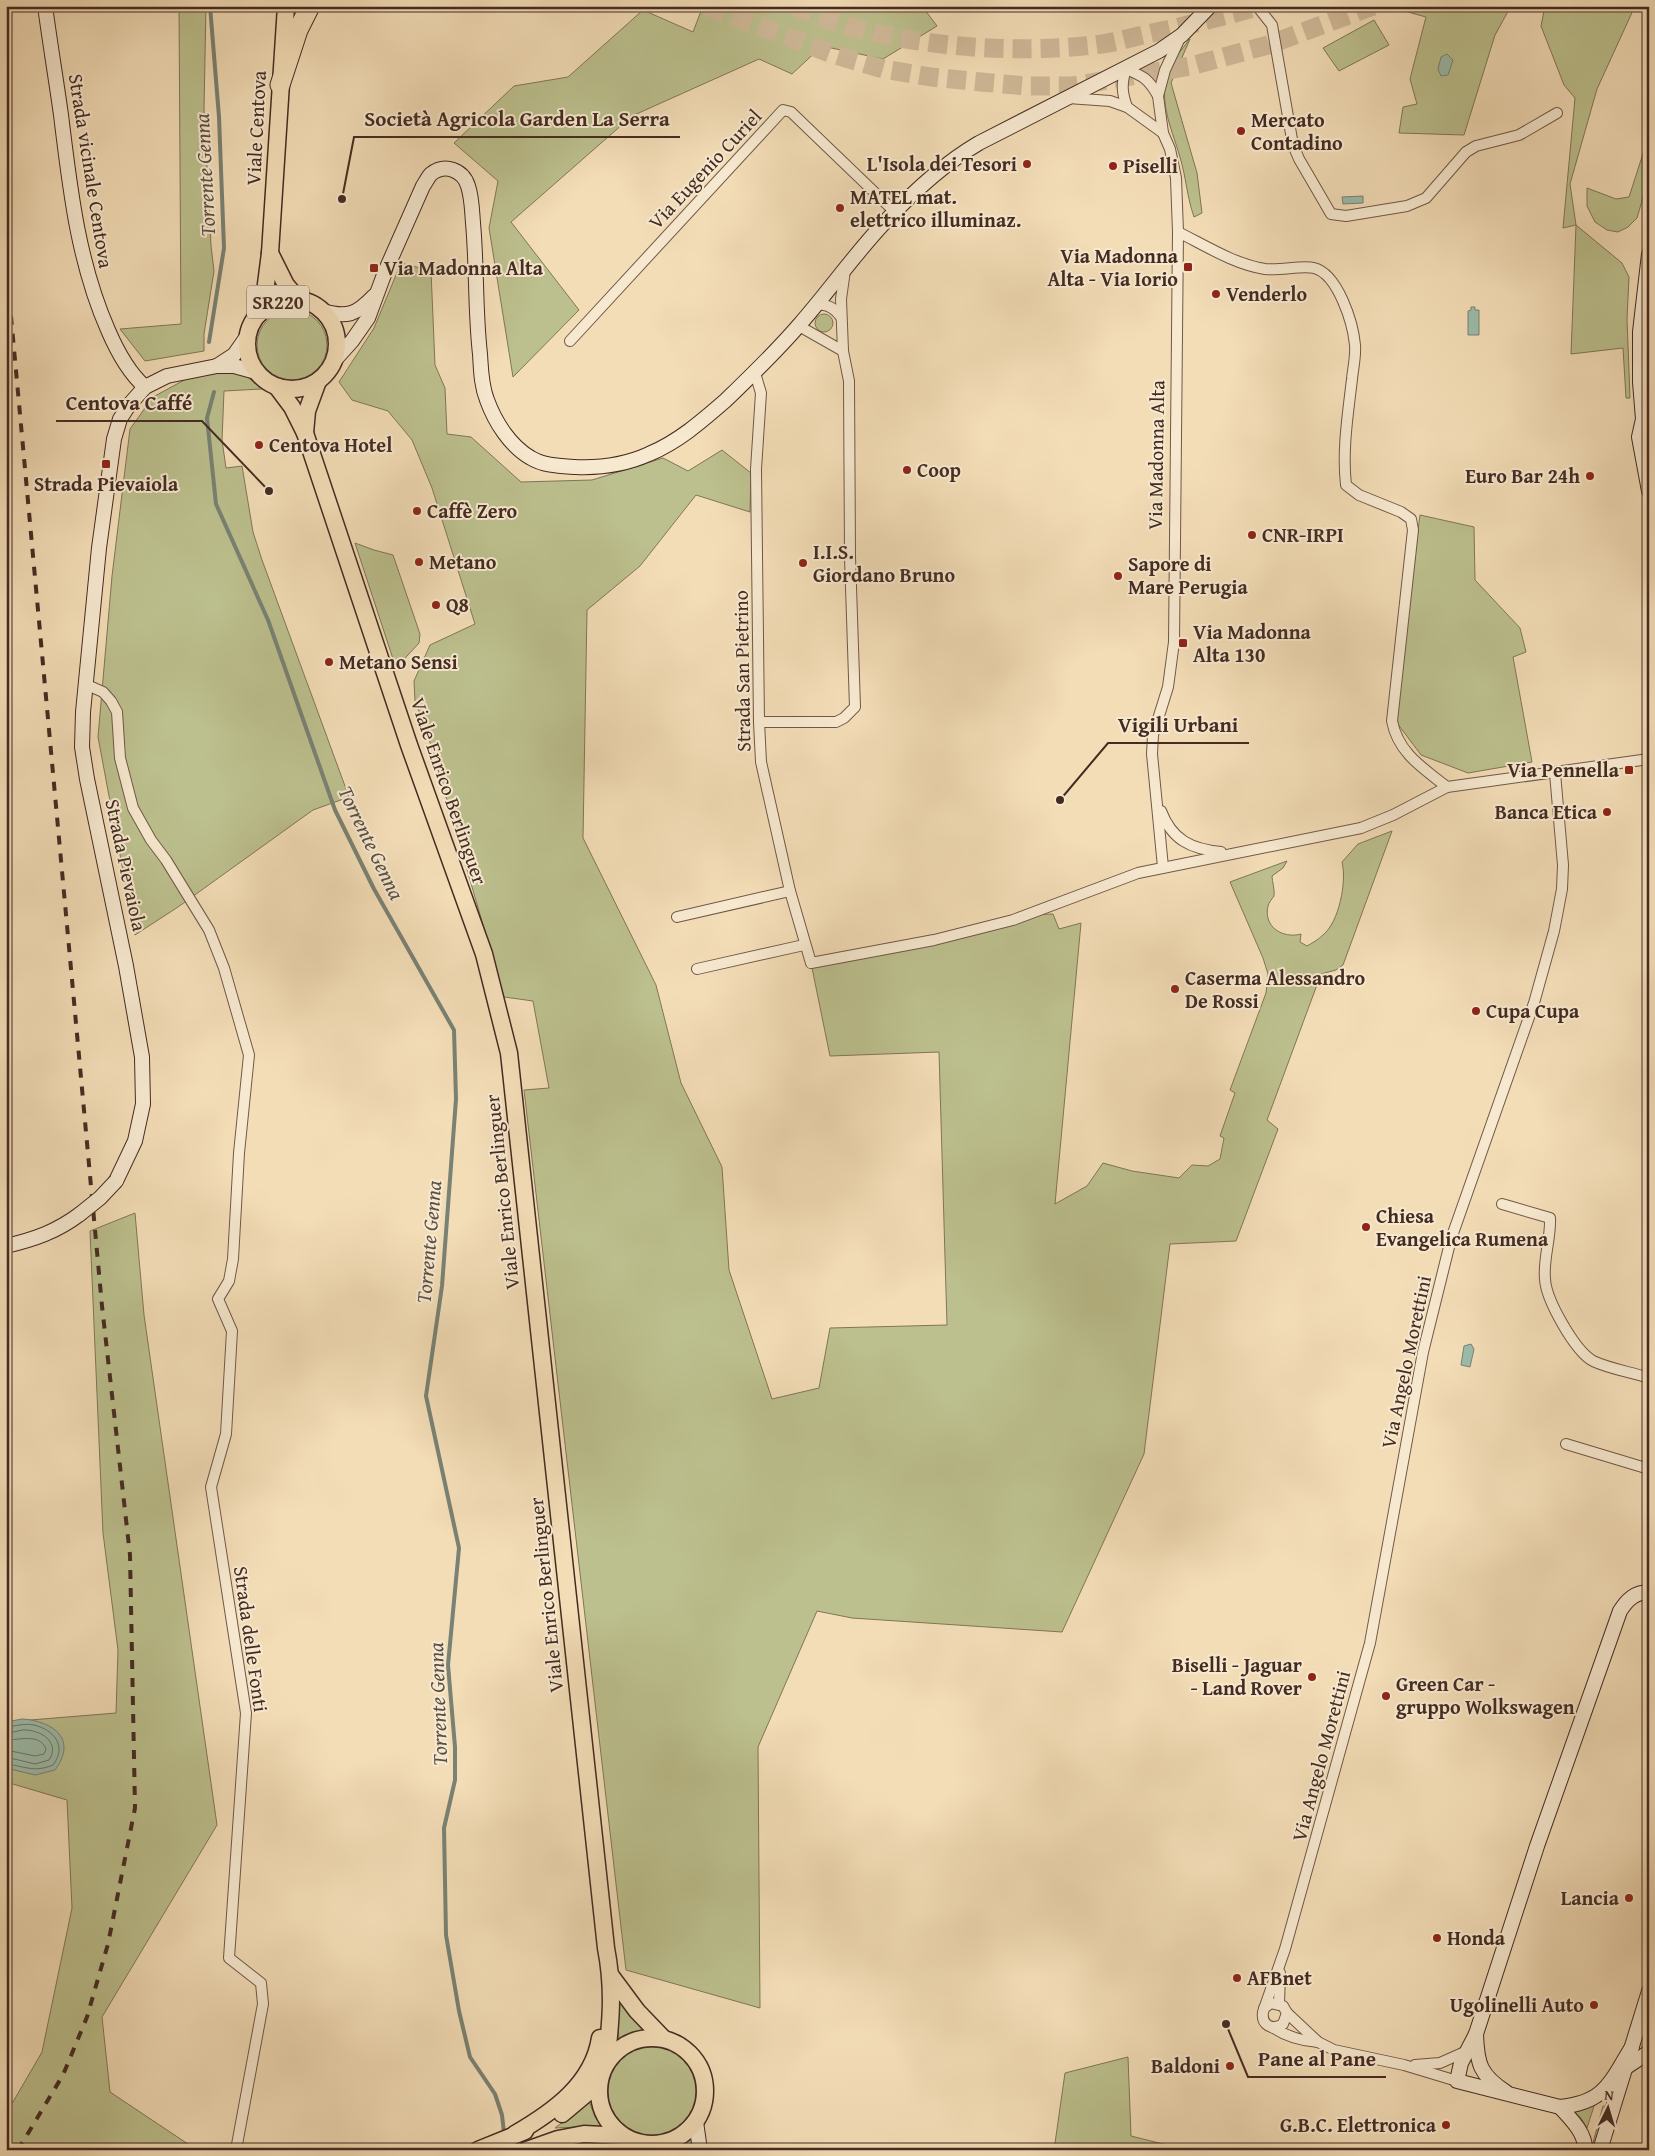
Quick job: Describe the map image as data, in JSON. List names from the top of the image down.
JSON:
{
  "streets": {
    "main road": ["Viale Centova", "SR220", "Viale Enrico Berlinguer"],
    "street": [
      "Via Eugenio Curiel",
      "Strada vicinale Centova",
      "Via Madonna Alta",
      "Strada San Pietrino",
      "Strada Pievaiola",
      "Via Angelo Morettini",
      "Strada delle Fonti"
    ]
  },
  "crossings": [
    ["Viale Centova", "SR220"],
    ["Viale Centova", "Viale Enrico Berlinguer"],
    ["Via Eugenio Curiel", "Via Madonna Alta"],
    ["Strada vicinale Centova", "Strada Pievaiola"],
    ["SR220", "Via Madonna Alta"],
    ["SR220", "Strada San Pietrino"],
    ["SR220", "Viale Enrico Berlinguer"],
    ["SR220", "Strada Pievaiola"],
    ["Via Madonna Alta", "Strada San Pietrino"],
    ["Strada Pievaiola", "Strada delle Fonti"]
  ],
  "water": ["Torrente Genna"],
  "places": {
    "other": [
      "Mercato Contadino",
      "L'Isola dei Tesori",
      "Piselli",
      "Società Agricola Garden La Serra",
      "MATEL mat. elettrico illuminaz.",
      "Venderlo",
      "Centova Hotel",
      "Coop",
      "Euro Bar 24h",
      "Centova Caffé",
      "Caffè Zero",
      "CNR-IRPI",
      "Metano",
      "I.I.S. Giordano Bruno",
      "Sapore di Mare Perugia",
      "Q8",
      "Metano Sensi",
      "Vigili Urbani",
      "Banca Etica",
      "Caserma Alessandro De Rossi",
      "Cupa Cupa",
      "Chiesa Evangelica Rumena",
      "Biselli - Jaguar - Land Rover",
      "Green Car - gruppo Wolkswagen",
      "Lancia",
      "Honda",
      "AFBnet",
      "Ugolinelli Auto",
      "Pane al Pane",
      "Baldoni",
      "G.B.C. Elettronica"
    ],
    "transit": [
      "Via Madonna Alta - Via Iorio",
      "Via Madonna Alta",
      "Strada Pievaiola",
      "Via Madonna Alta 130",
      "Via Pennella"
    ]
  },
  "north": "top"
}
